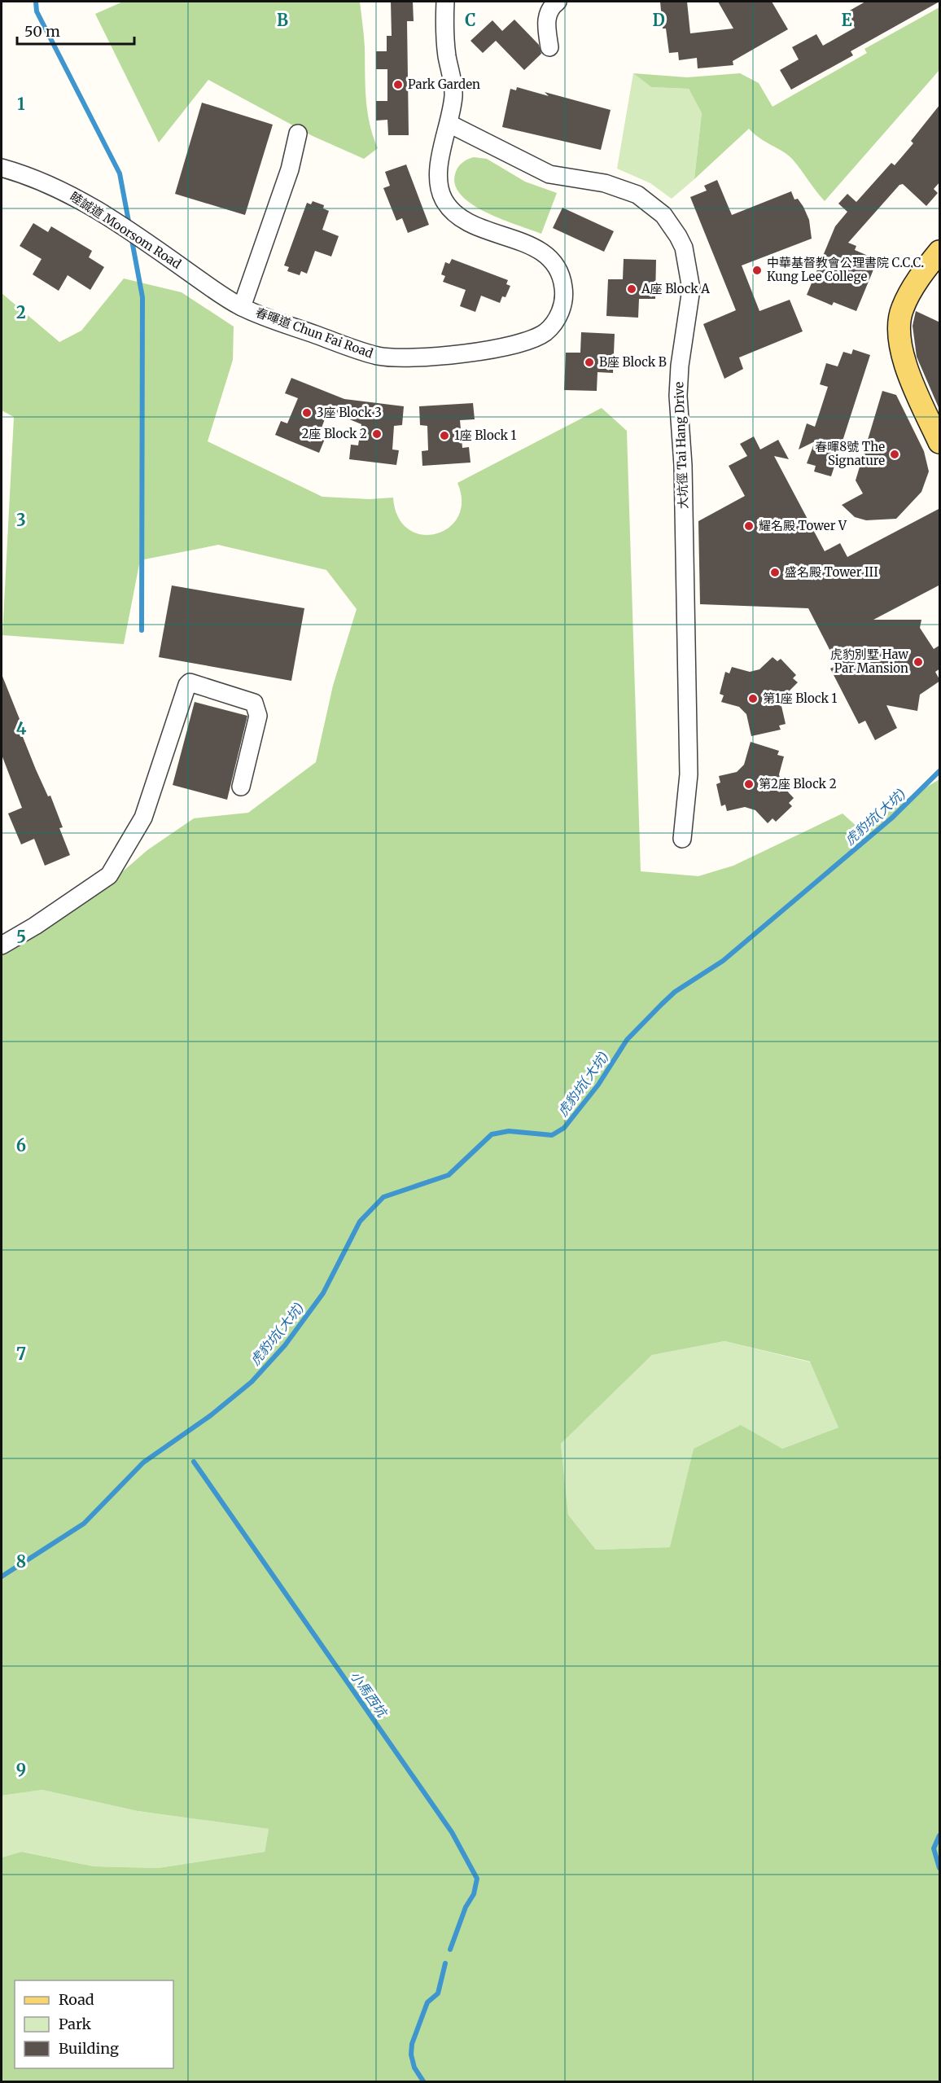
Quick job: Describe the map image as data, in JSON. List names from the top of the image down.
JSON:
{
  "streets": {
    "street": ["睦誠道 Moorsom Road", "春暉道 Chun Fai Road", "大坑徑 Tai Hang Drive"]
  },
  "crossings": [
    ["睦誠道 Moorsom Road", "春暉道 Chun Fai Road"],
    ["春暉道 Chun Fai Road", "大坑徑 Tai Hang Drive"]
  ],
  "water": ["虎豹坑(大坑)", "小馬西坑"],
  "places": [
    "Park Garden",
    "中華基督教會公理書院 C.C.C. Kung Lee College",
    "A座 Block A",
    "B座 Block B",
    "3座 Block 3",
    "2座 Block 2",
    "1座 Block 1",
    "春暉8號 The Signature",
    "耀名殿 Tower V",
    "盛名殿 Tower III",
    "虎豹別墅 Haw Par Mansion",
    "第1座 Block 1",
    "第2座 Block 2"
  ],
  "legend": ["Road", "Park", "Building"],
  "scale_bar": "50 m",
  "grid": {
    "columns": [
      "B",
      "C",
      "D",
      "E"
    ],
    "rows": [
      "1",
      "2",
      "3",
      "4",
      "5",
      "6",
      "7",
      "8",
      "9"
    ]
  }
}
